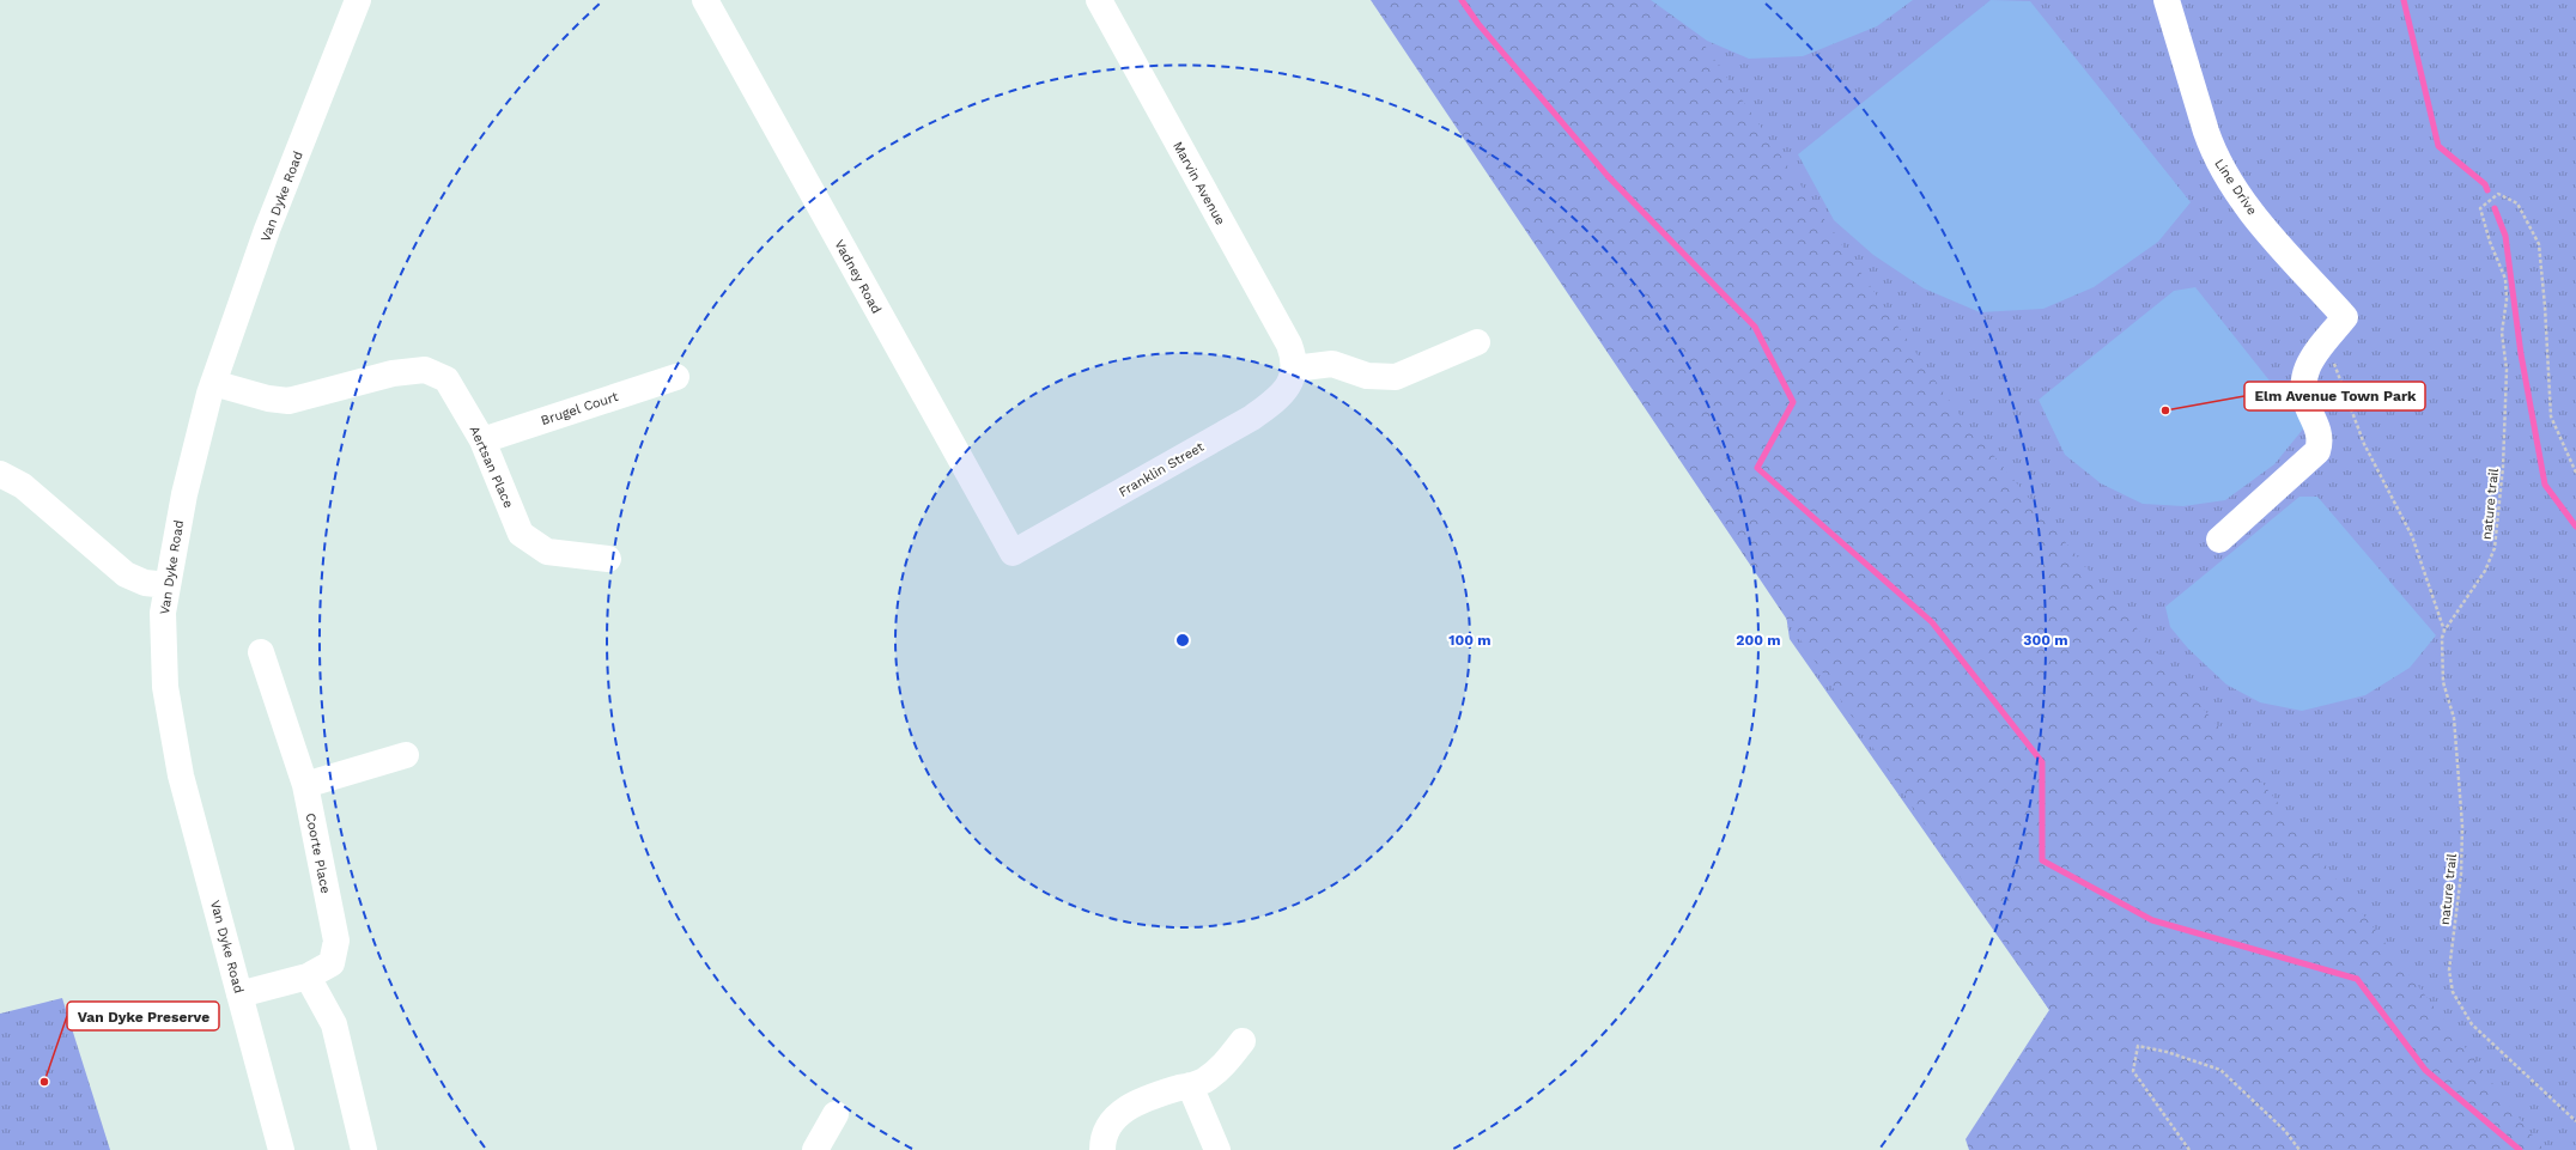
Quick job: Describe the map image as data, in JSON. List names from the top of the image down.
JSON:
{
  "streets": {
    "street": [
      "Marvin Avenue",
      "Line Drive",
      "Van Dyke Road",
      "Vadney Road",
      "Brugel Court",
      "Aertsan Place",
      "Franklin Street",
      "Coorte Place"
    ],
    "path": ["nature trail"]
  },
  "crossings": [
    ["Marvin Avenue", "Franklin Street"],
    ["Van Dyke Road", "Aertsan Place"],
    ["Van Dyke Road", "Coorte Place"],
    ["Vadney Road", "Franklin Street"],
    ["Brugel Court", "Aertsan Place"]
  ],
  "places": ["Elm Avenue Town Park", "Van Dyke Preserve"],
  "rings": ["100 m", "200 m", "300 m"]
}
